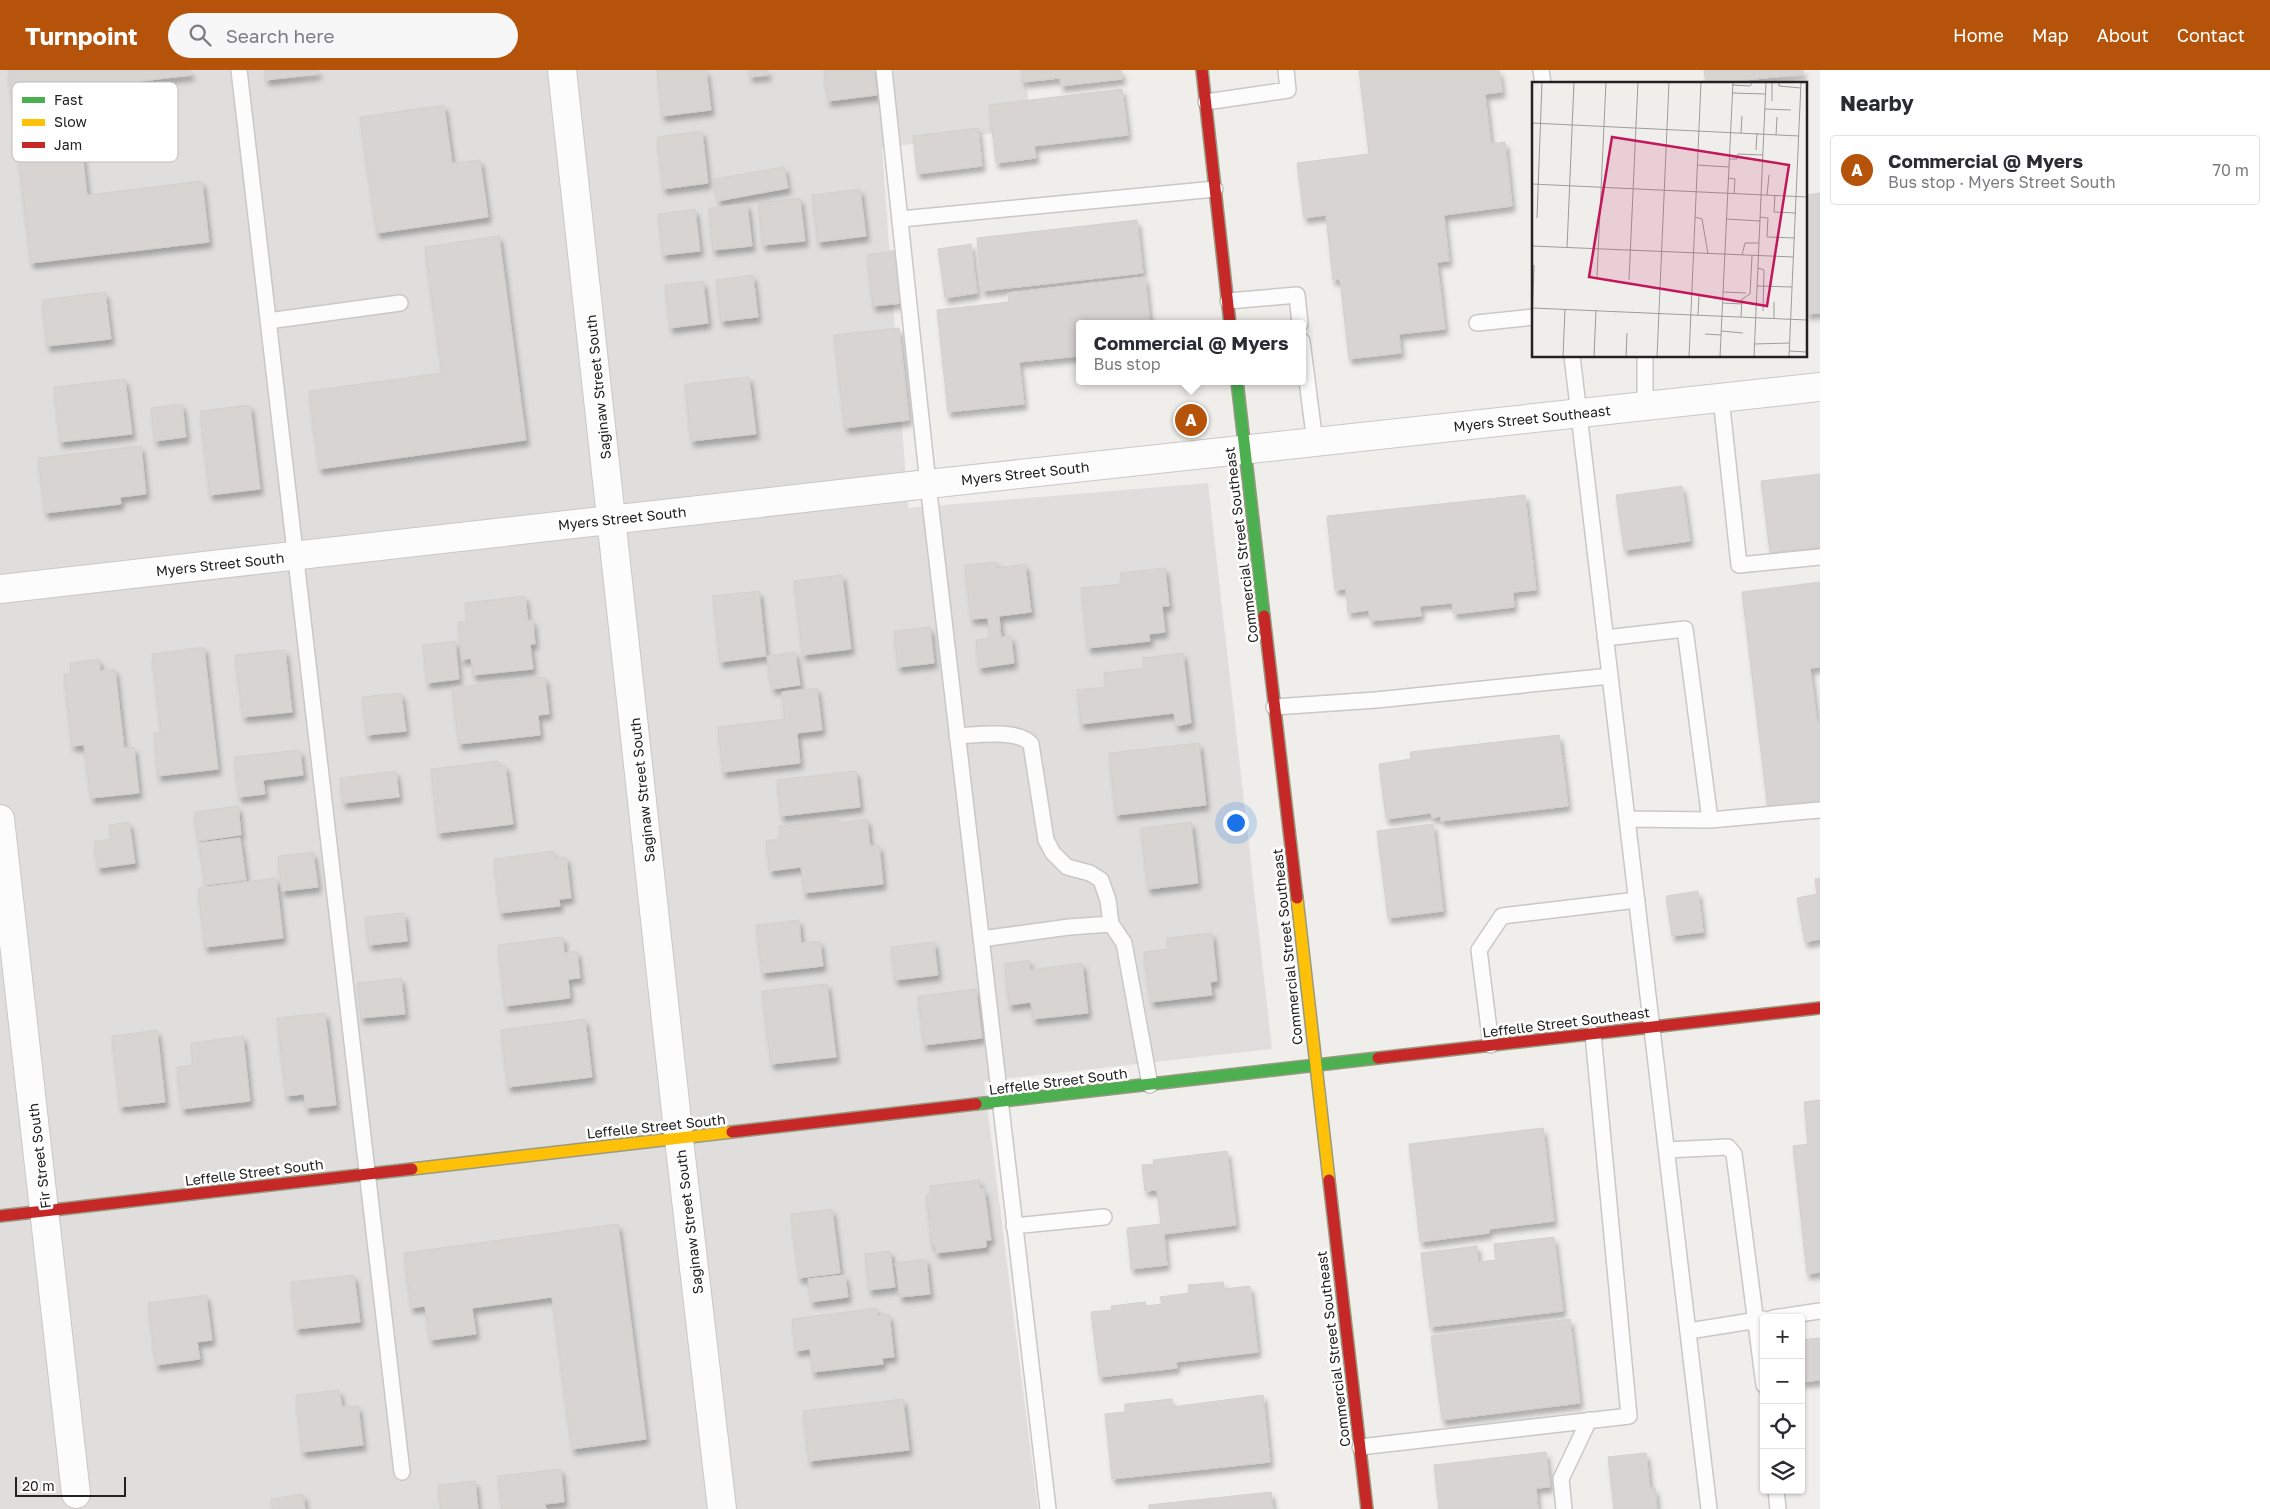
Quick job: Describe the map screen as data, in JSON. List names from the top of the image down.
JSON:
{
  "streets": {
    "street": [
      "Saginaw Street South",
      "Myers Street Southeast",
      "Myers Street South",
      "Commercial Street Southeast",
      "Leffelle Street Southeast",
      "Leffelle Street South",
      "Fir Street South"
    ]
  },
  "crossings": [
    ["Saginaw Street South", "Myers Street South"],
    ["Saginaw Street South", "Leffelle Street South"],
    ["Myers Street Southeast", "Myers Street South"],
    ["Myers Street Southeast", "Commercial Street Southeast"],
    ["Myers Street South", "Commercial Street Southeast"],
    ["Commercial Street Southeast", "Leffelle Street Southeast"],
    ["Commercial Street Southeast", "Leffelle Street South"],
    ["Leffelle Street Southeast", "Leffelle Street South"],
    ["Leffelle Street South", "Fir Street South"]
  ],
  "legend": ["Fast", "Slow", "Jam"],
  "scale_bar": "20 m",
  "page": {
    "header": "Turnpoint",
    "search": "Search here",
    "nav": [
      "Home",
      "Map",
      "About",
      "Contact"
    ],
    "heading": "Nearby",
    "list": [
      {
        "mark": "A",
        "name": "Commercial @ Myers",
        "note": "Bus stop · Myers Street South",
        "value": "70 m"
      }
    ],
    "popup": ["Commercial @ Myers", "Bus stop"],
    "pins": "A",
    "map_buttons": ["+", "−"],
    "scale": "20 m"
  }
}
